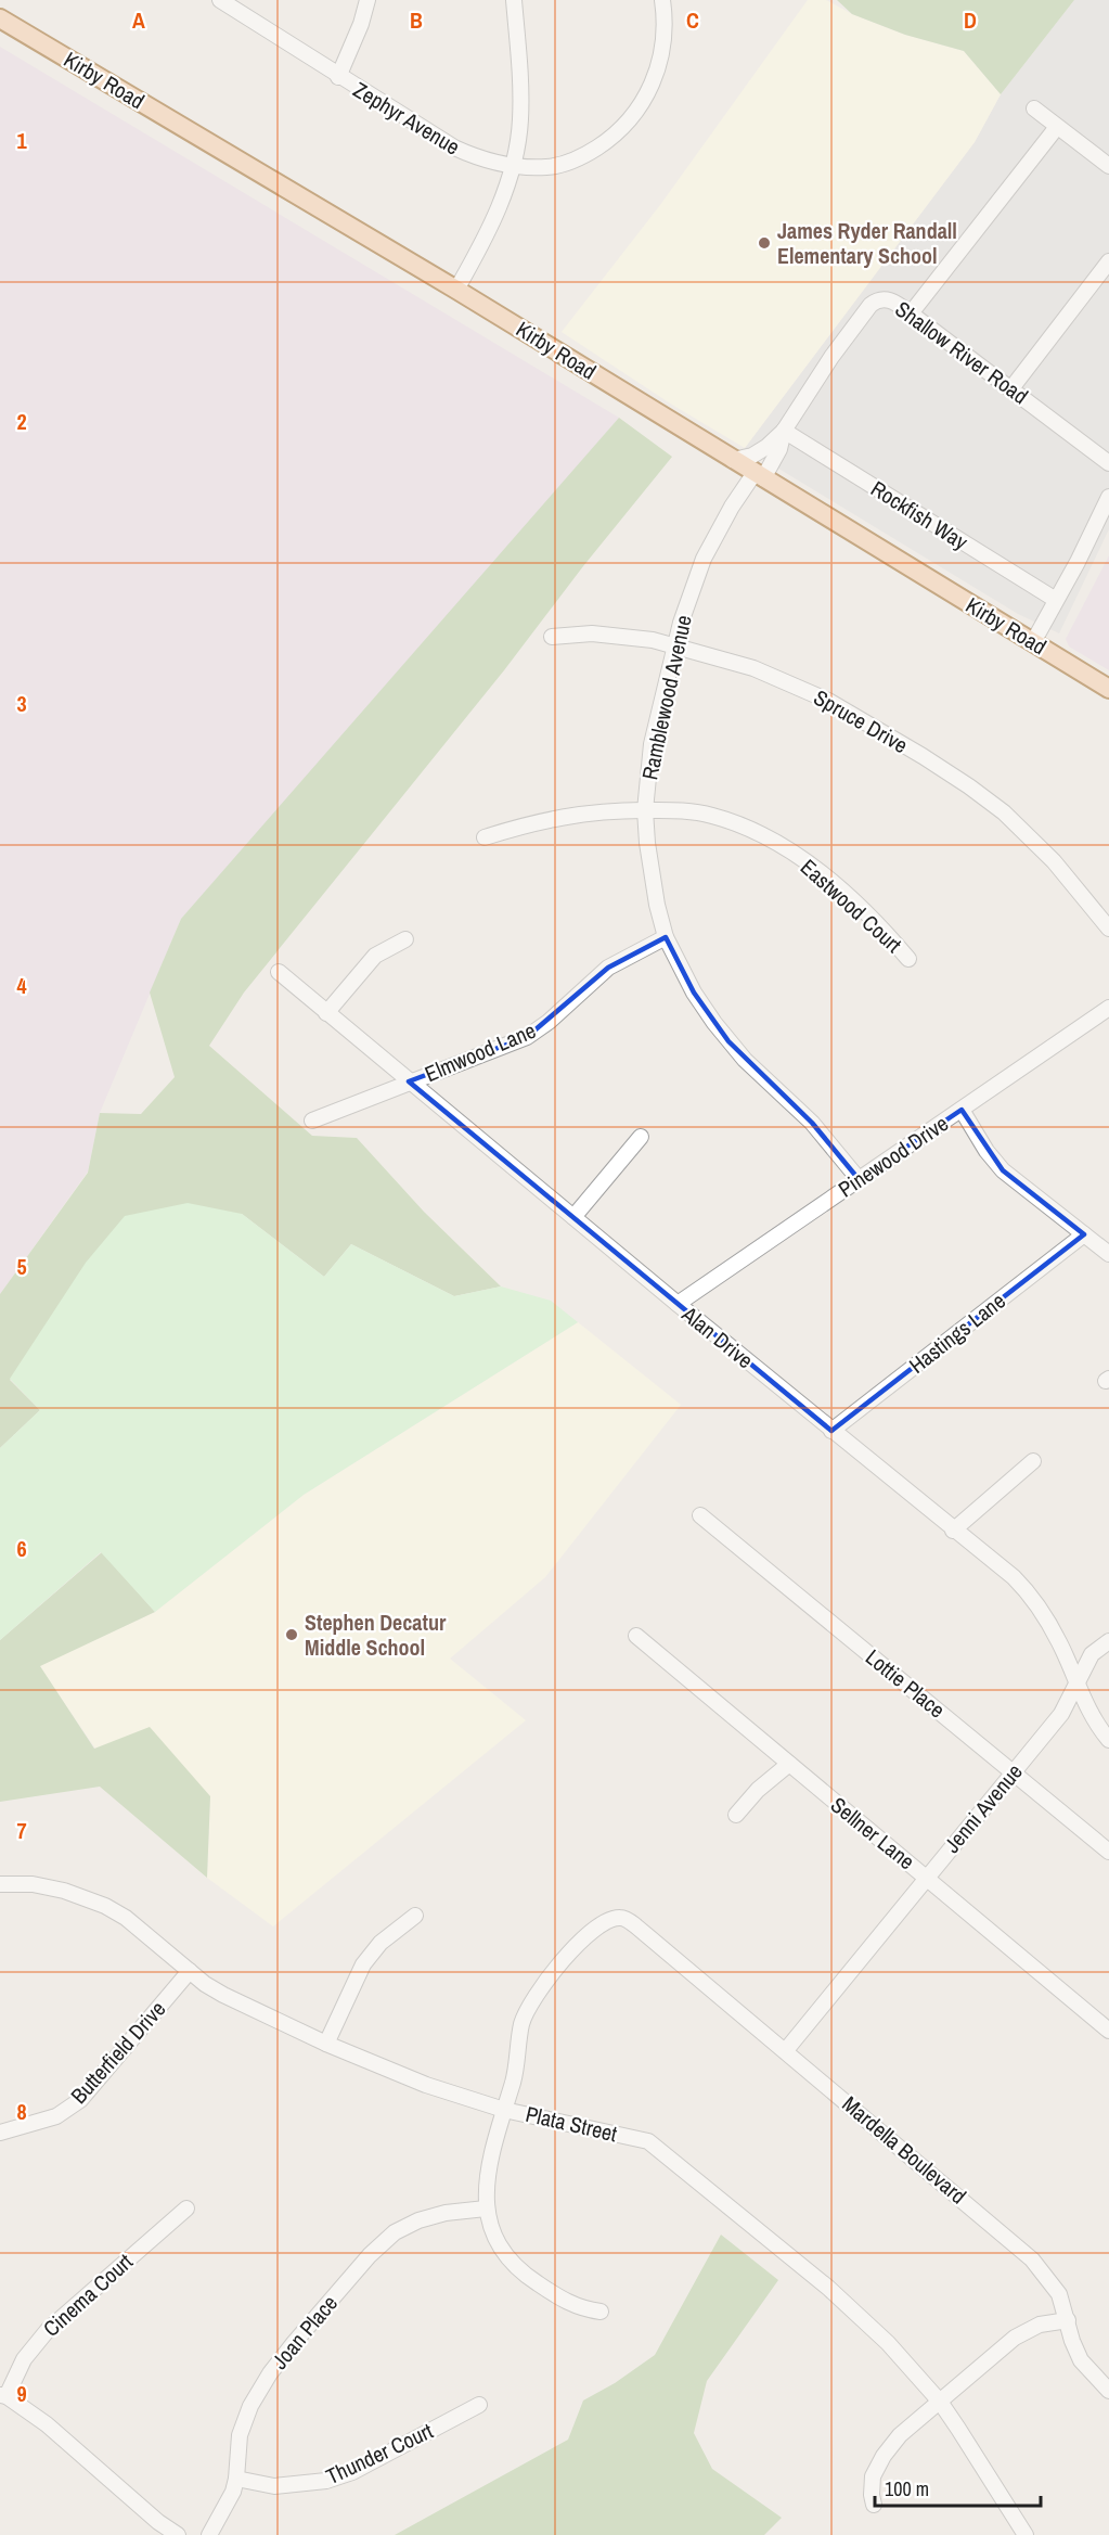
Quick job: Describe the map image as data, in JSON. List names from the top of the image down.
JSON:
{
  "streets": {
    "main road": ["Kirby Road"],
    "street": [
      "Zephyr Avenue",
      "Shallow River Road",
      "Rockfish Way",
      "Ramblewood Avenue",
      "Spruce Drive",
      "Eastwood Court",
      "Elmwood Lane",
      "Pinewood Drive",
      "Hastings Lane",
      "Alan Drive",
      "Lottie Place",
      "Jenni Avenue",
      "Sellner Lane",
      "Butterfield Drive",
      "Plata Street",
      "Mardella Boulevard",
      "Cinema Court",
      "Joan Place",
      "Thunder Court"
    ]
  },
  "crossings": [
    ["Kirby Road", "Shallow River Road"],
    ["Kirby Road", "Ramblewood Avenue"],
    ["Shallow River Road", "Rockfish Way"],
    ["Shallow River Road", "Ramblewood Avenue"],
    ["Ramblewood Avenue", "Spruce Drive"],
    ["Ramblewood Avenue", "Eastwood Court"],
    ["Ramblewood Avenue", "Elmwood Lane"],
    ["Ramblewood Avenue", "Pinewood Drive"],
    ["Elmwood Lane", "Alan Drive"],
    ["Pinewood Drive", "Alan Drive"],
    ["Hastings Lane", "Alan Drive"],
    ["Alan Drive", "Jenni Avenue"],
    ["Lottie Place", "Jenni Avenue"],
    ["Jenni Avenue", "Sellner Lane"],
    ["Jenni Avenue", "Mardella Boulevard"],
    ["Butterfield Drive", "Plata Street"],
    ["Plata Street", "Mardella Boulevard"],
    ["Mardella Boulevard", "Joan Place"],
    ["Joan Place", "Thunder Court"]
  ],
  "places": ["James Ryder Randall Elementary School", "Stephen Decatur Middle School"],
  "scale_bar": "100 m",
  "grid": {
    "columns": [
      "A",
      "B",
      "C",
      "D"
    ],
    "rows": [
      "1",
      "2",
      "3",
      "4",
      "5",
      "6",
      "7",
      "8",
      "9"
    ]
  }
}
